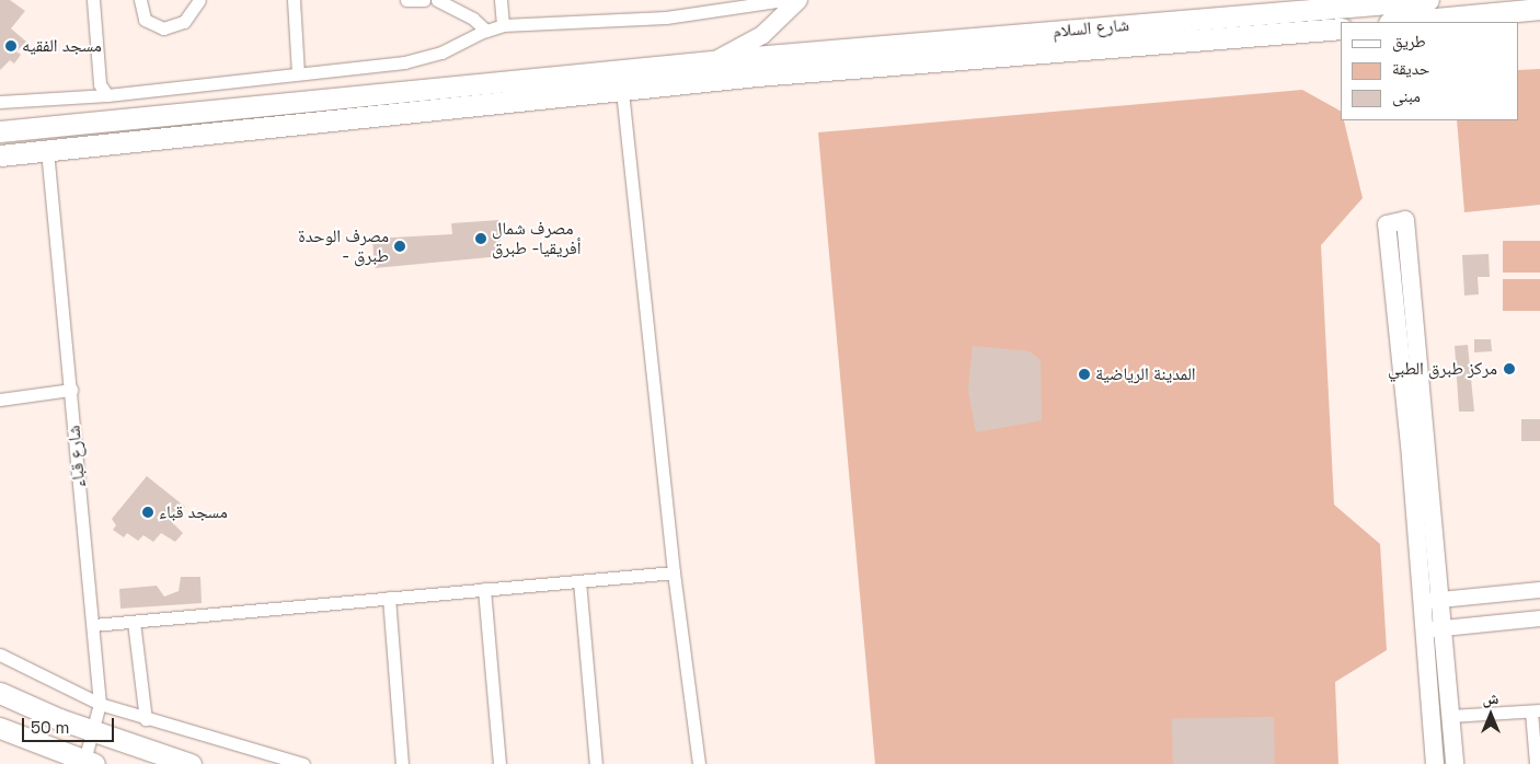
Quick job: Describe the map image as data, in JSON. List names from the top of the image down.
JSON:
{
  "streets": {
    "highway": ["شارع السلام"],
    "street": ["شارع قباء"]
  },
  "places": [
    "مسجد الفقيه",
    "مصرف شمال أفريقيا- طبرق",
    "مصرف الوحدة - طبرق",
    "مركز طبرق الطبي",
    "المدينة الرياضية",
    "مسجد قباء"
  ],
  "legend": ["طريق", "حديقة", "مبنى"],
  "scale_bar": "50 m",
  "north": "top"
}
